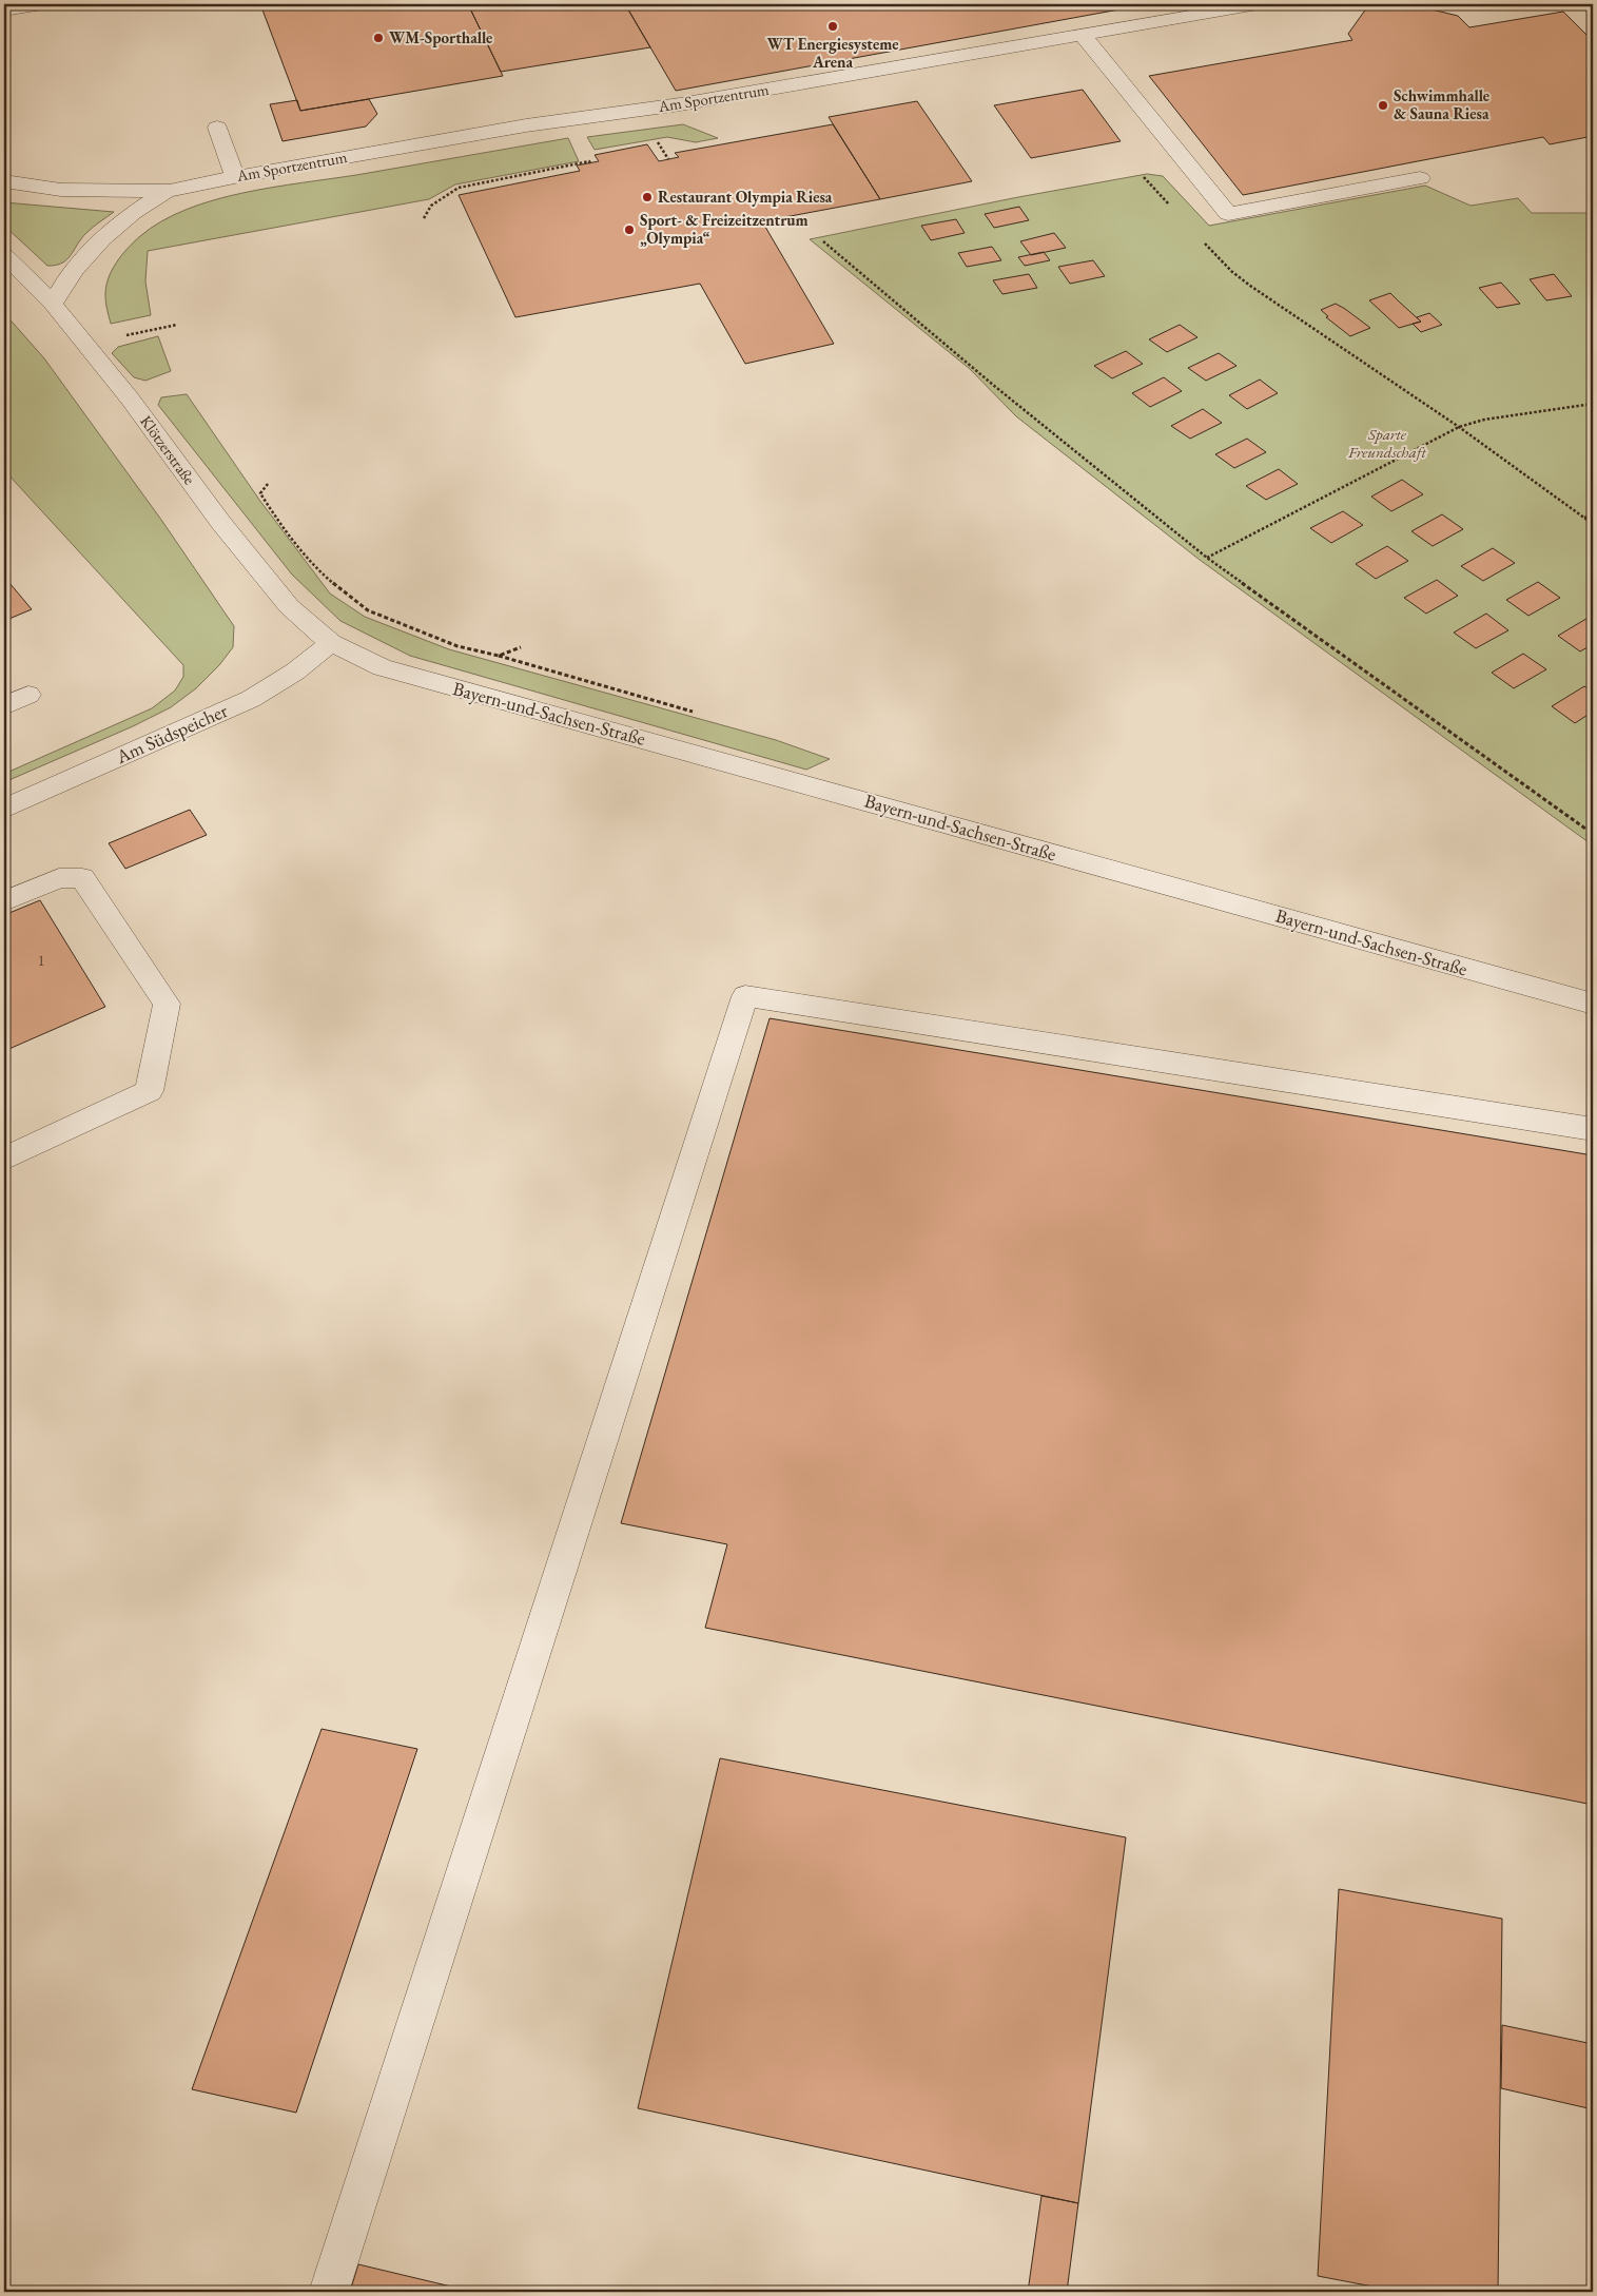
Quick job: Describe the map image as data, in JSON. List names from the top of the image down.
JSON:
{
  "streets": {
    "street": [
      "Am Sportzentrum",
      "Klötzerstraße",
      "Bayern-und-Sachsen-Straße",
      "Am Südspeicher"
    ]
  },
  "crossings": [
    ["Am Sportzentrum", "Klötzerstraße"],
    ["Klötzerstraße", "Bayern-und-Sachsen-Straße"],
    ["Klötzerstraße", "Am Südspeicher"],
    ["Bayern-und-Sachsen-Straße", "Am Südspeicher"]
  ],
  "parks": ["Sparte Freundschaft"],
  "places": [
    "WT Energiesysteme Arena",
    "WM-Sporthalle",
    "Schwimmhalle & Sauna Riesa",
    "Restaurant Olympia Riesa",
    "Sport- & Freizeitzentrum „Olympia“"
  ],
  "house_numbers": ["1"]
}
